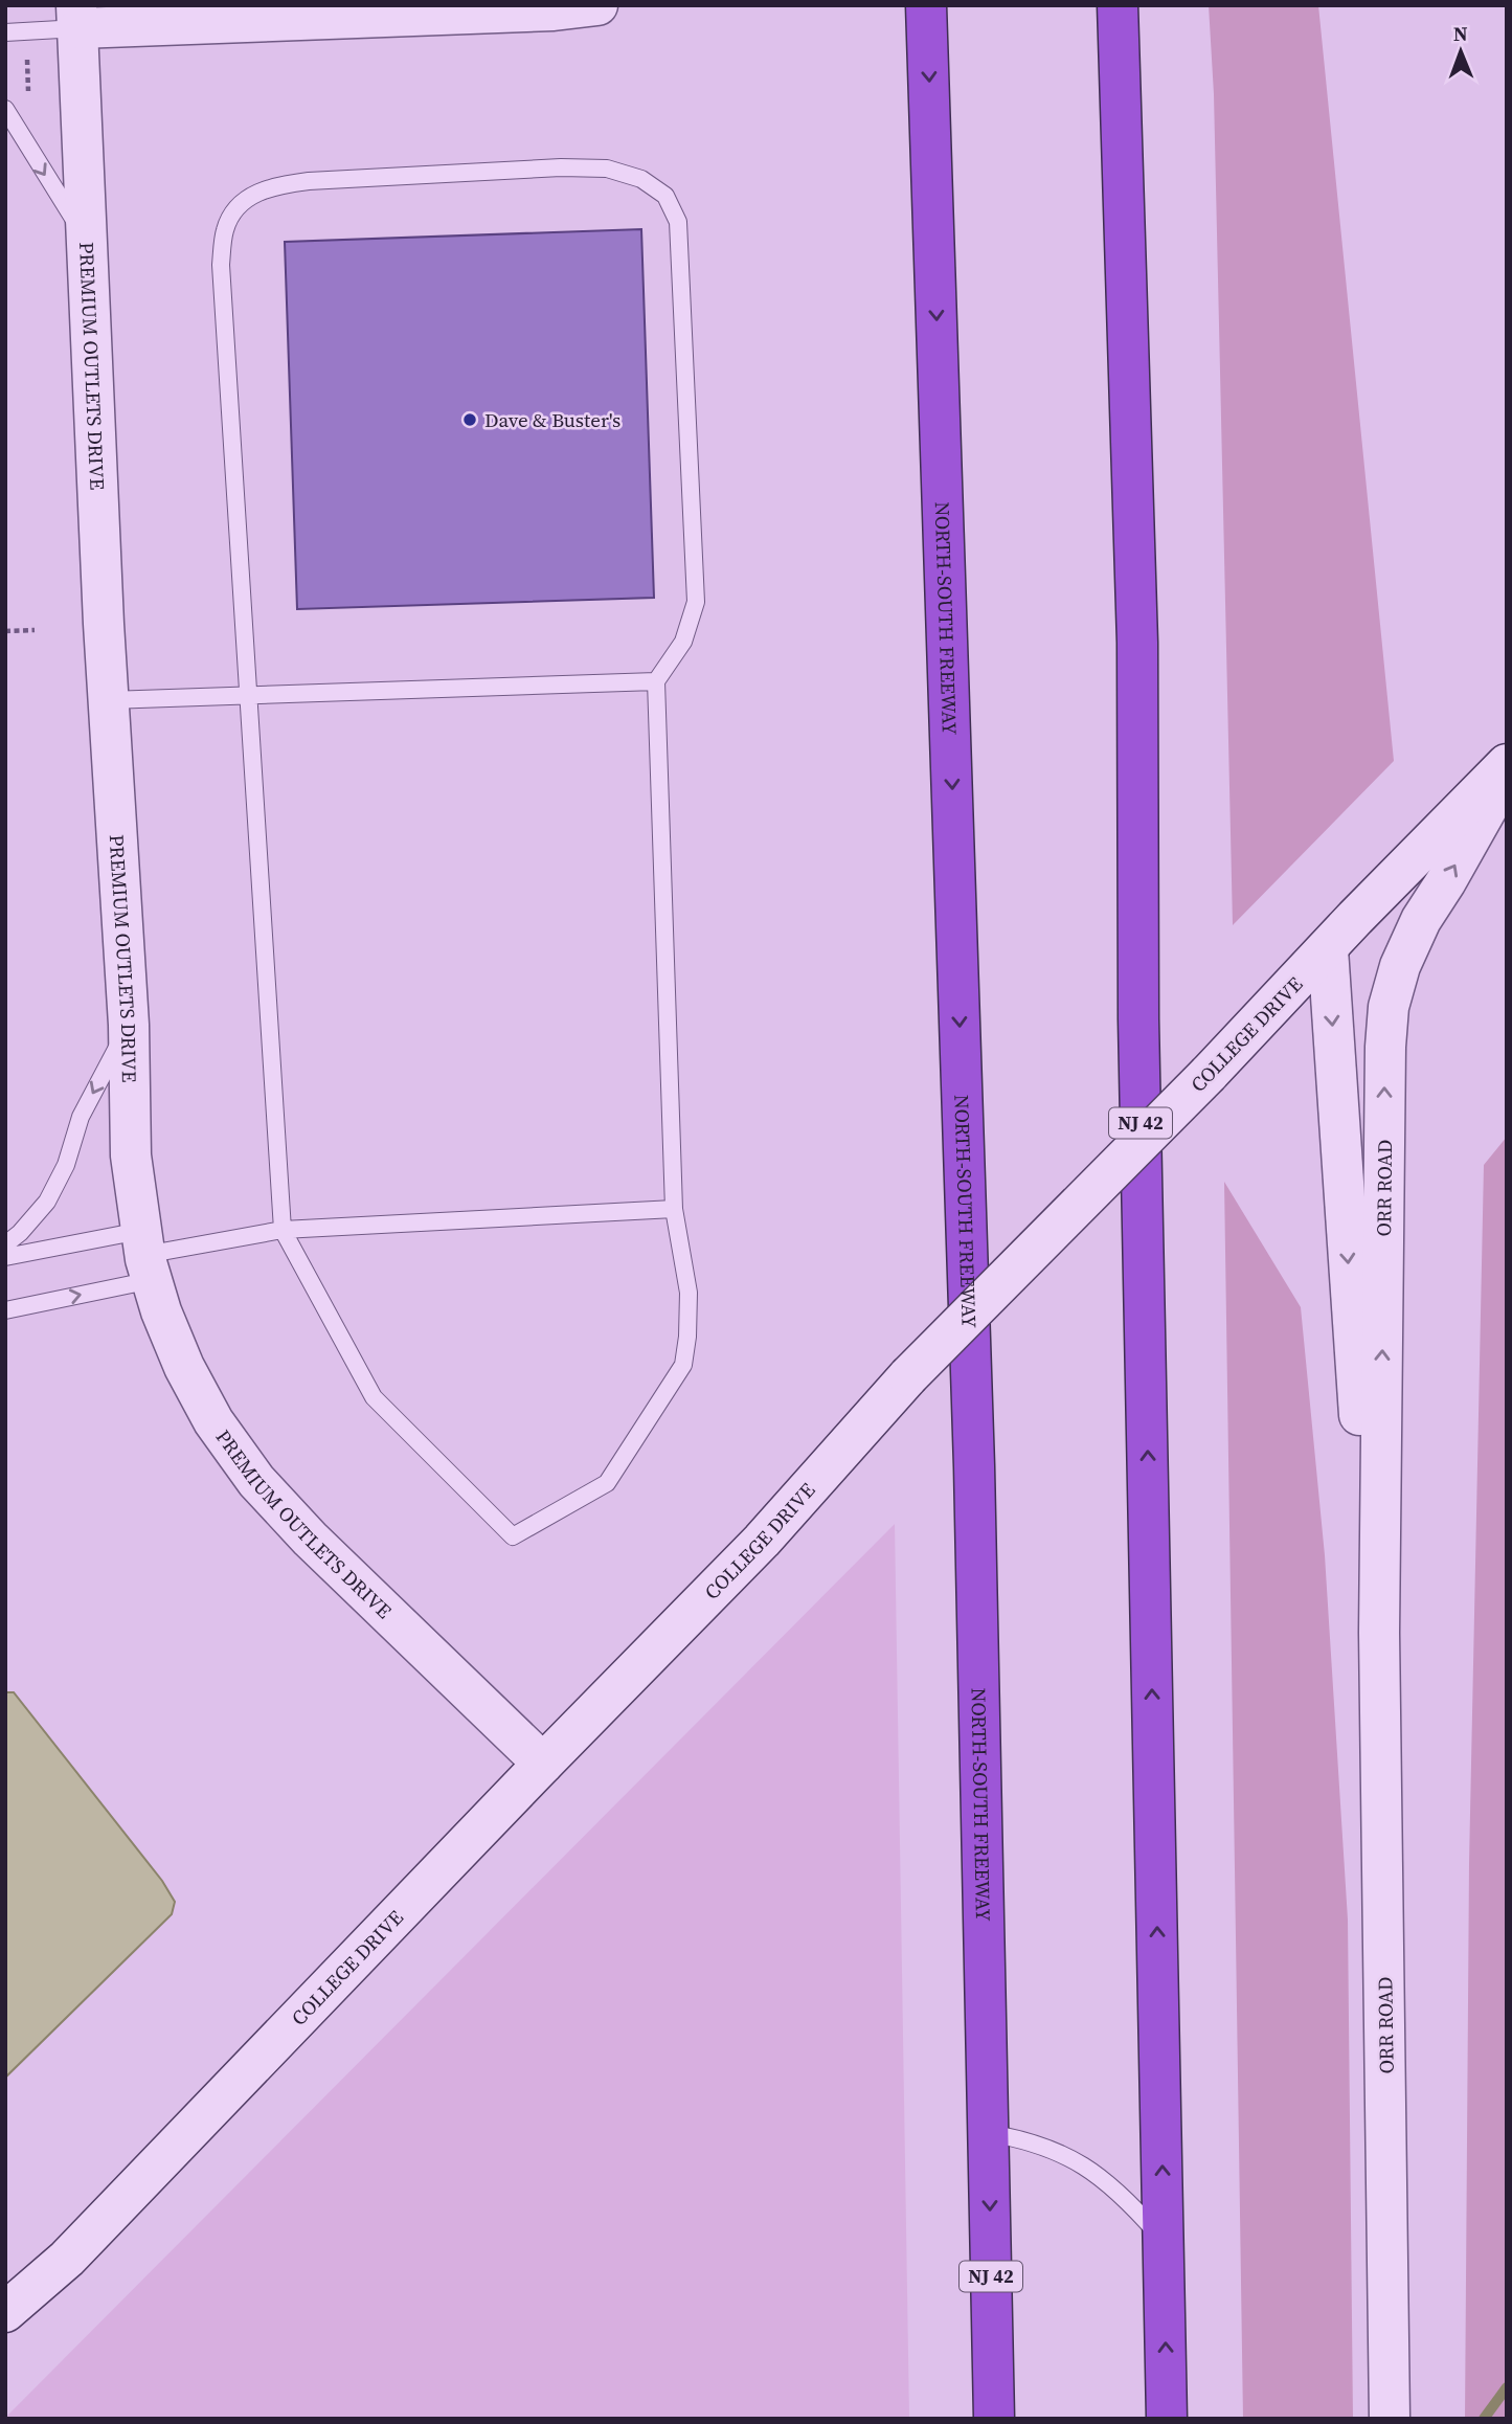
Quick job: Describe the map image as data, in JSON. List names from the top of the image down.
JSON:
{
  "streets": {
    "highway": ["NORTH-SOUTH FREEWAY", "NJ 42"],
    "street": ["PREMIUM OUTLETS DRIVE", "COLLEGE DRIVE", "ORR ROAD"]
  },
  "crossings": [
    ["PREMIUM OUTLETS DRIVE", "COLLEGE DRIVE"],
    ["COLLEGE DRIVE", "ORR ROAD"]
  ],
  "places": ["Dave & Buster's"],
  "north": "top"
}
